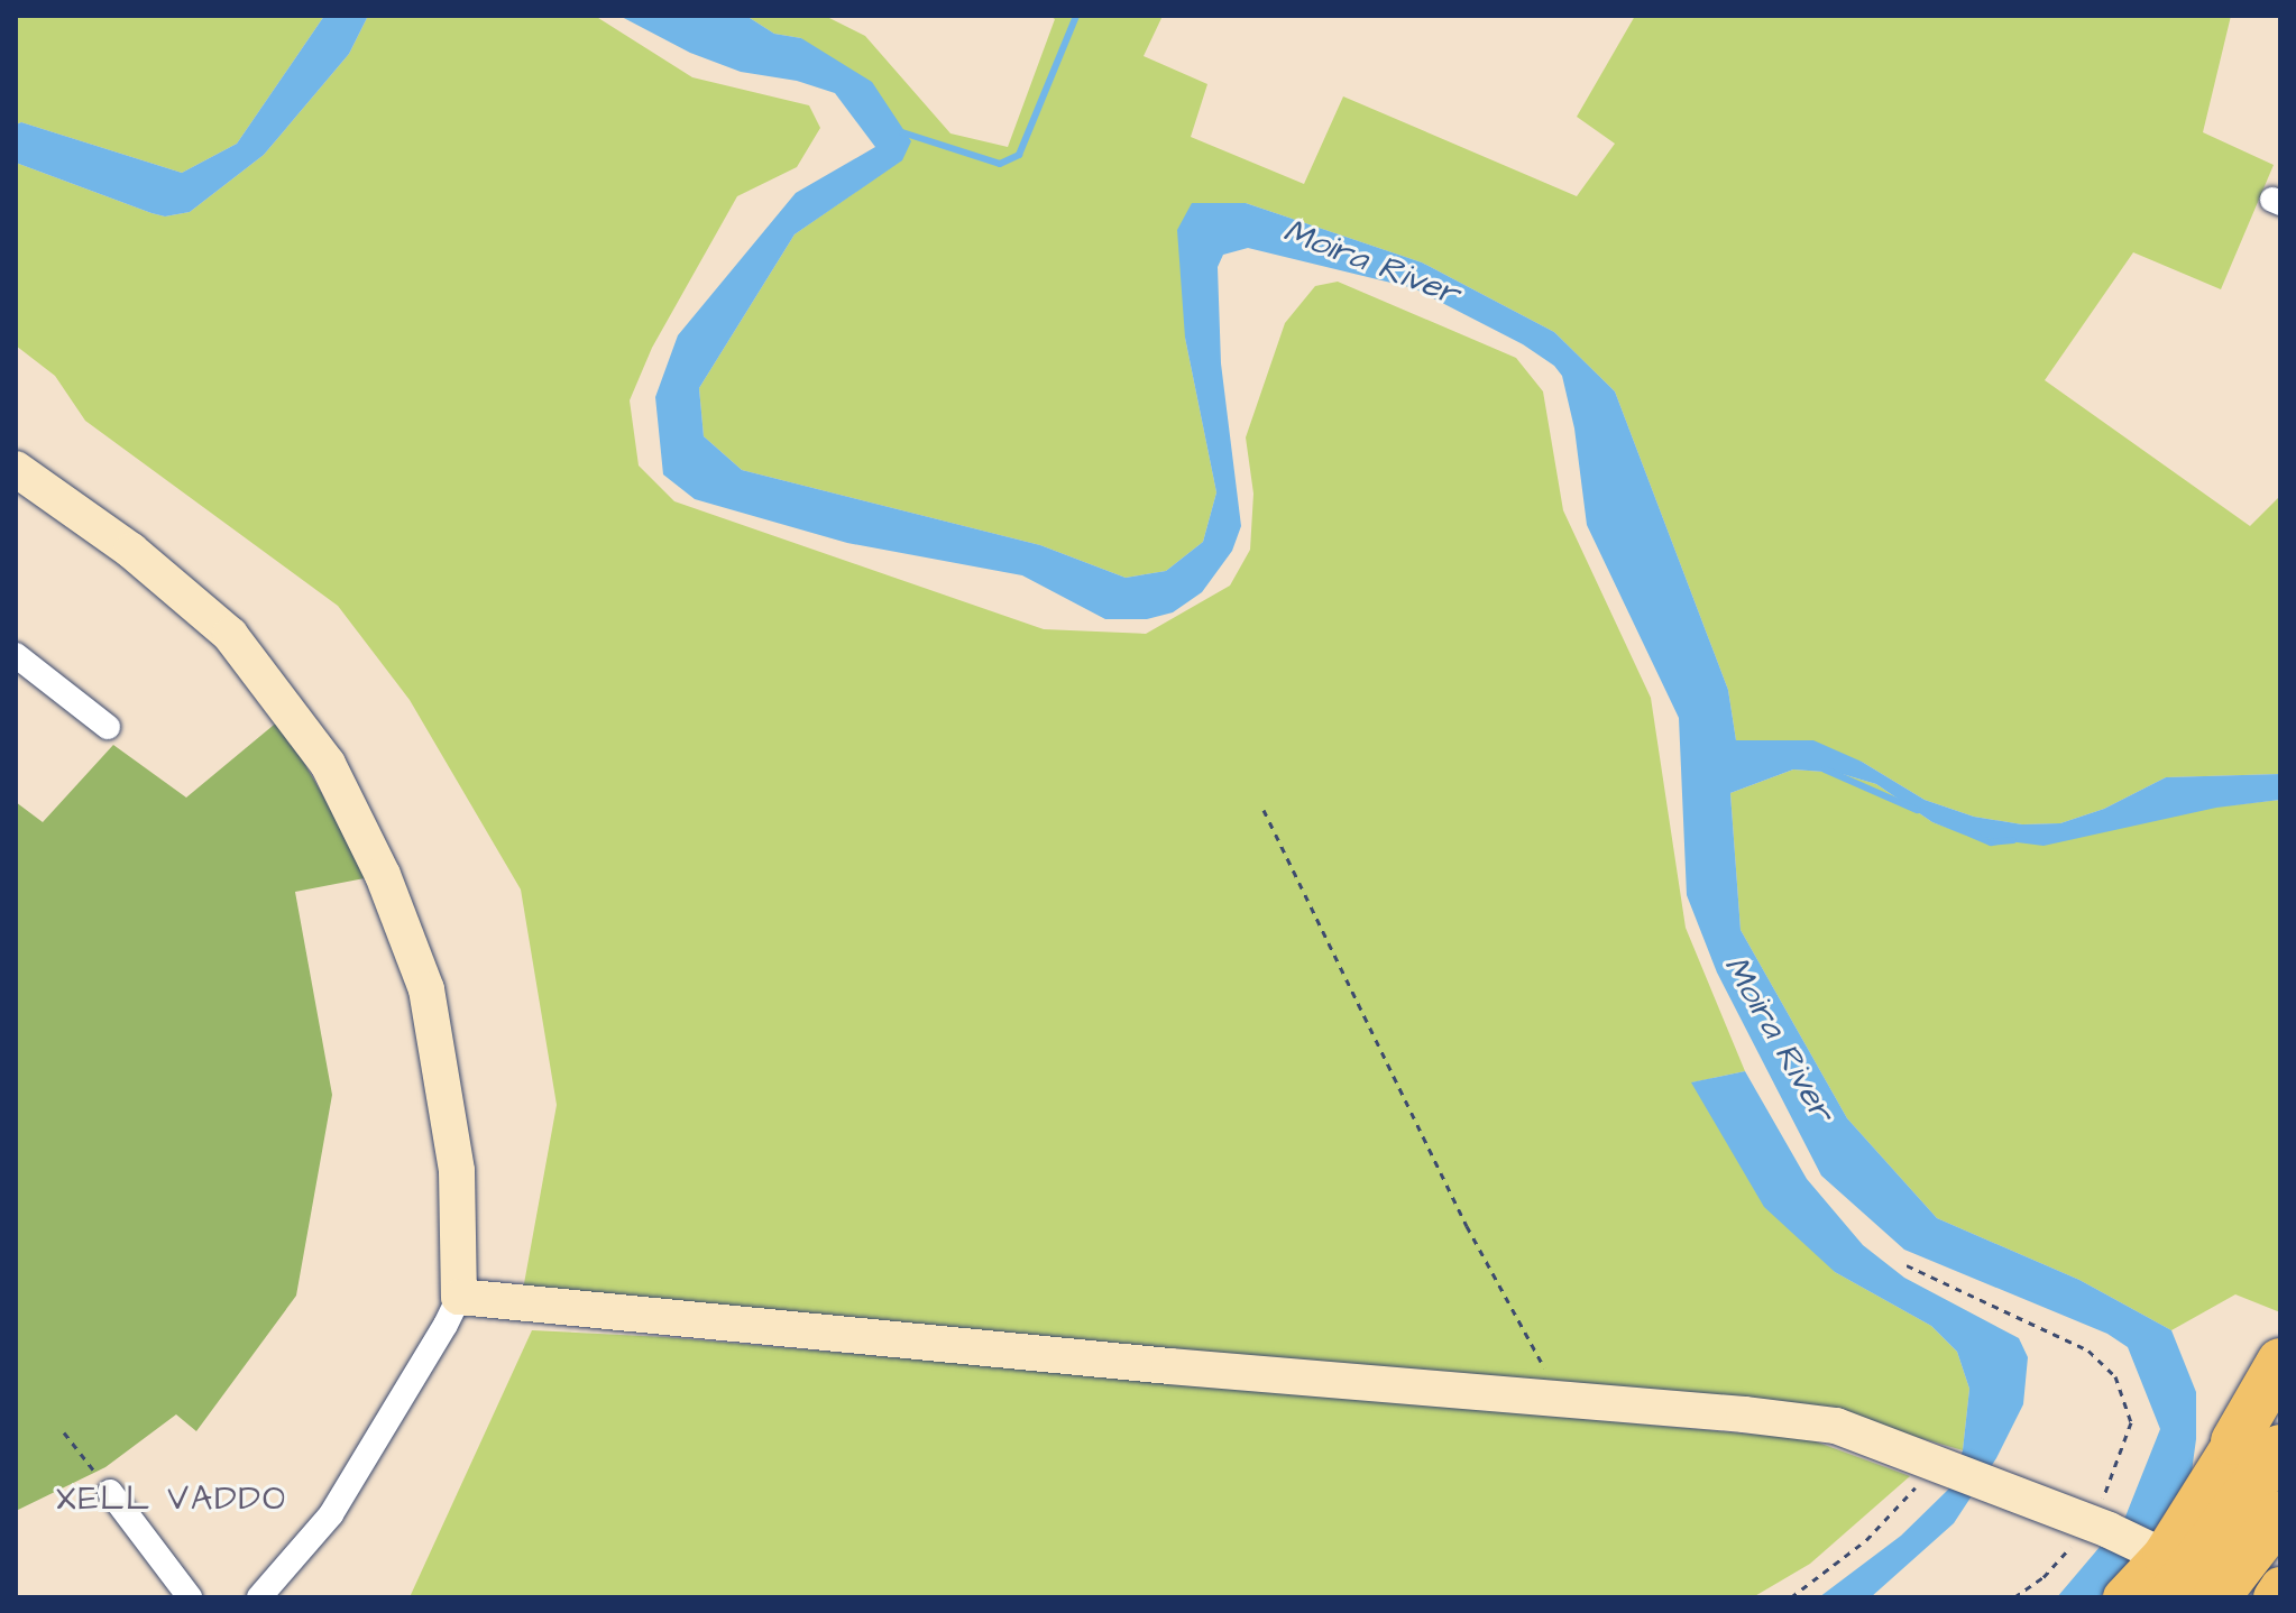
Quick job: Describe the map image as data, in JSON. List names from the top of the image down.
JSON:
{
  "districts": ["XELL VADDO"],
  "water": ["Moira River"]
}
